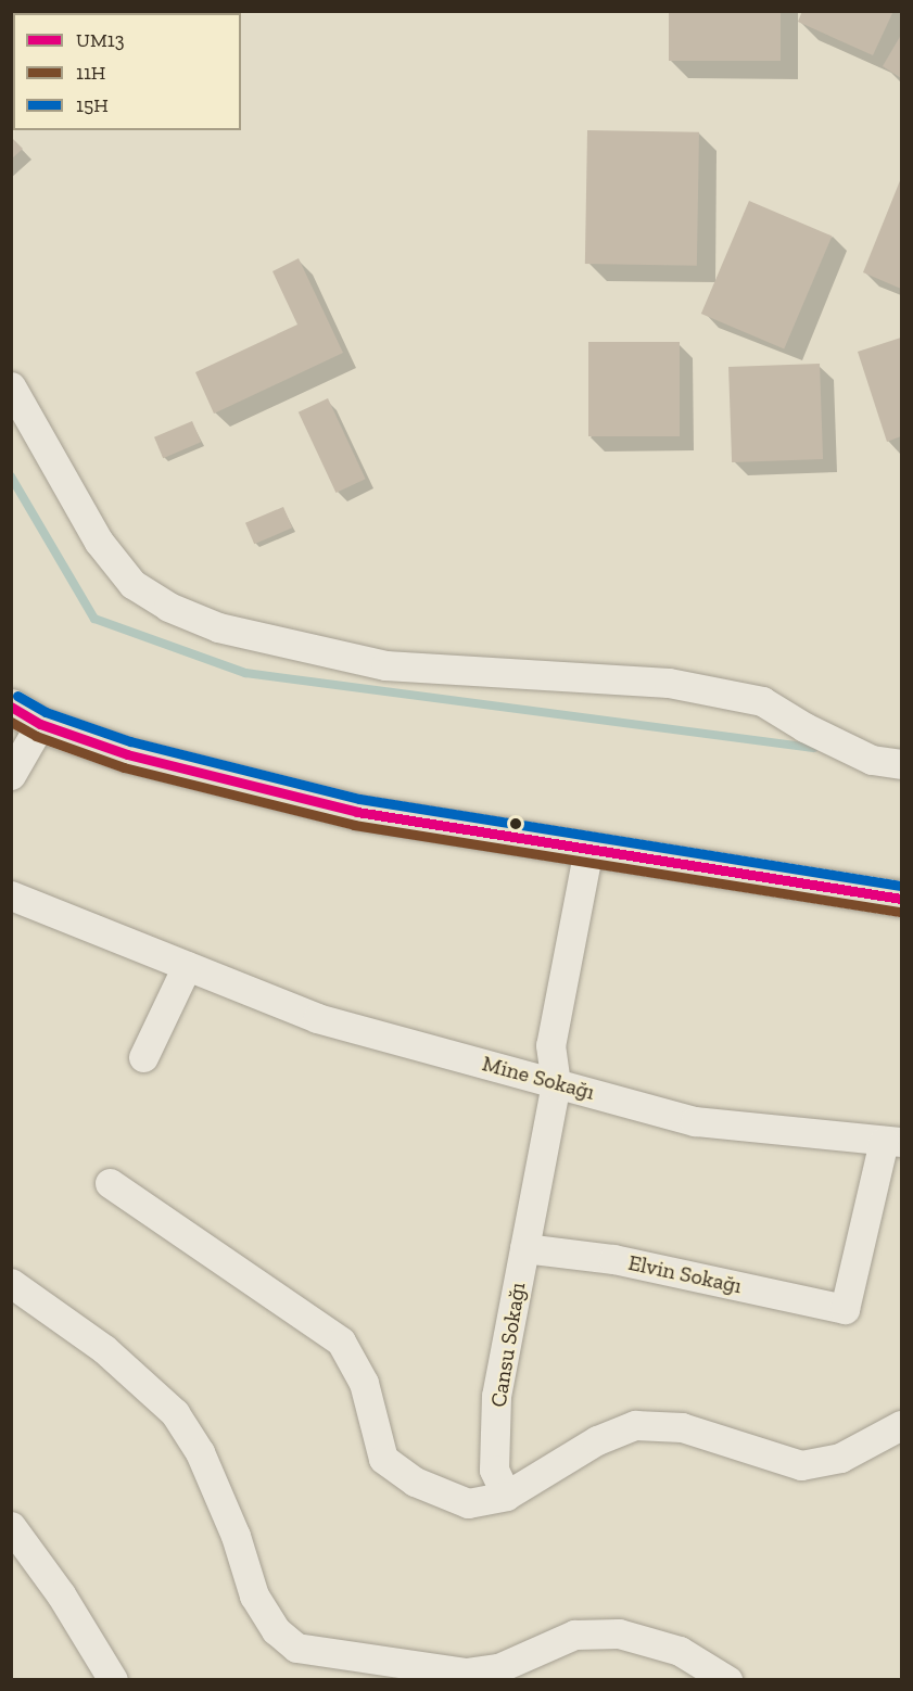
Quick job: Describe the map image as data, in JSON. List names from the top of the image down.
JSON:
{
  "streets": {
    "street": ["Mine Sokağı", "Elvin Sokağı", "Cansu Sokağı"]
  },
  "crossings": [
    ["Mine Sokağı", "Elvin Sokağı"],
    ["Mine Sokağı", "Cansu Sokağı"],
    ["Elvin Sokağı", "Cansu Sokağı"]
  ],
  "lines": ["transit line 15H", "transit line UM13", "transit line 11H"],
  "legend": ["UM13", "11H", "15H"]
}
